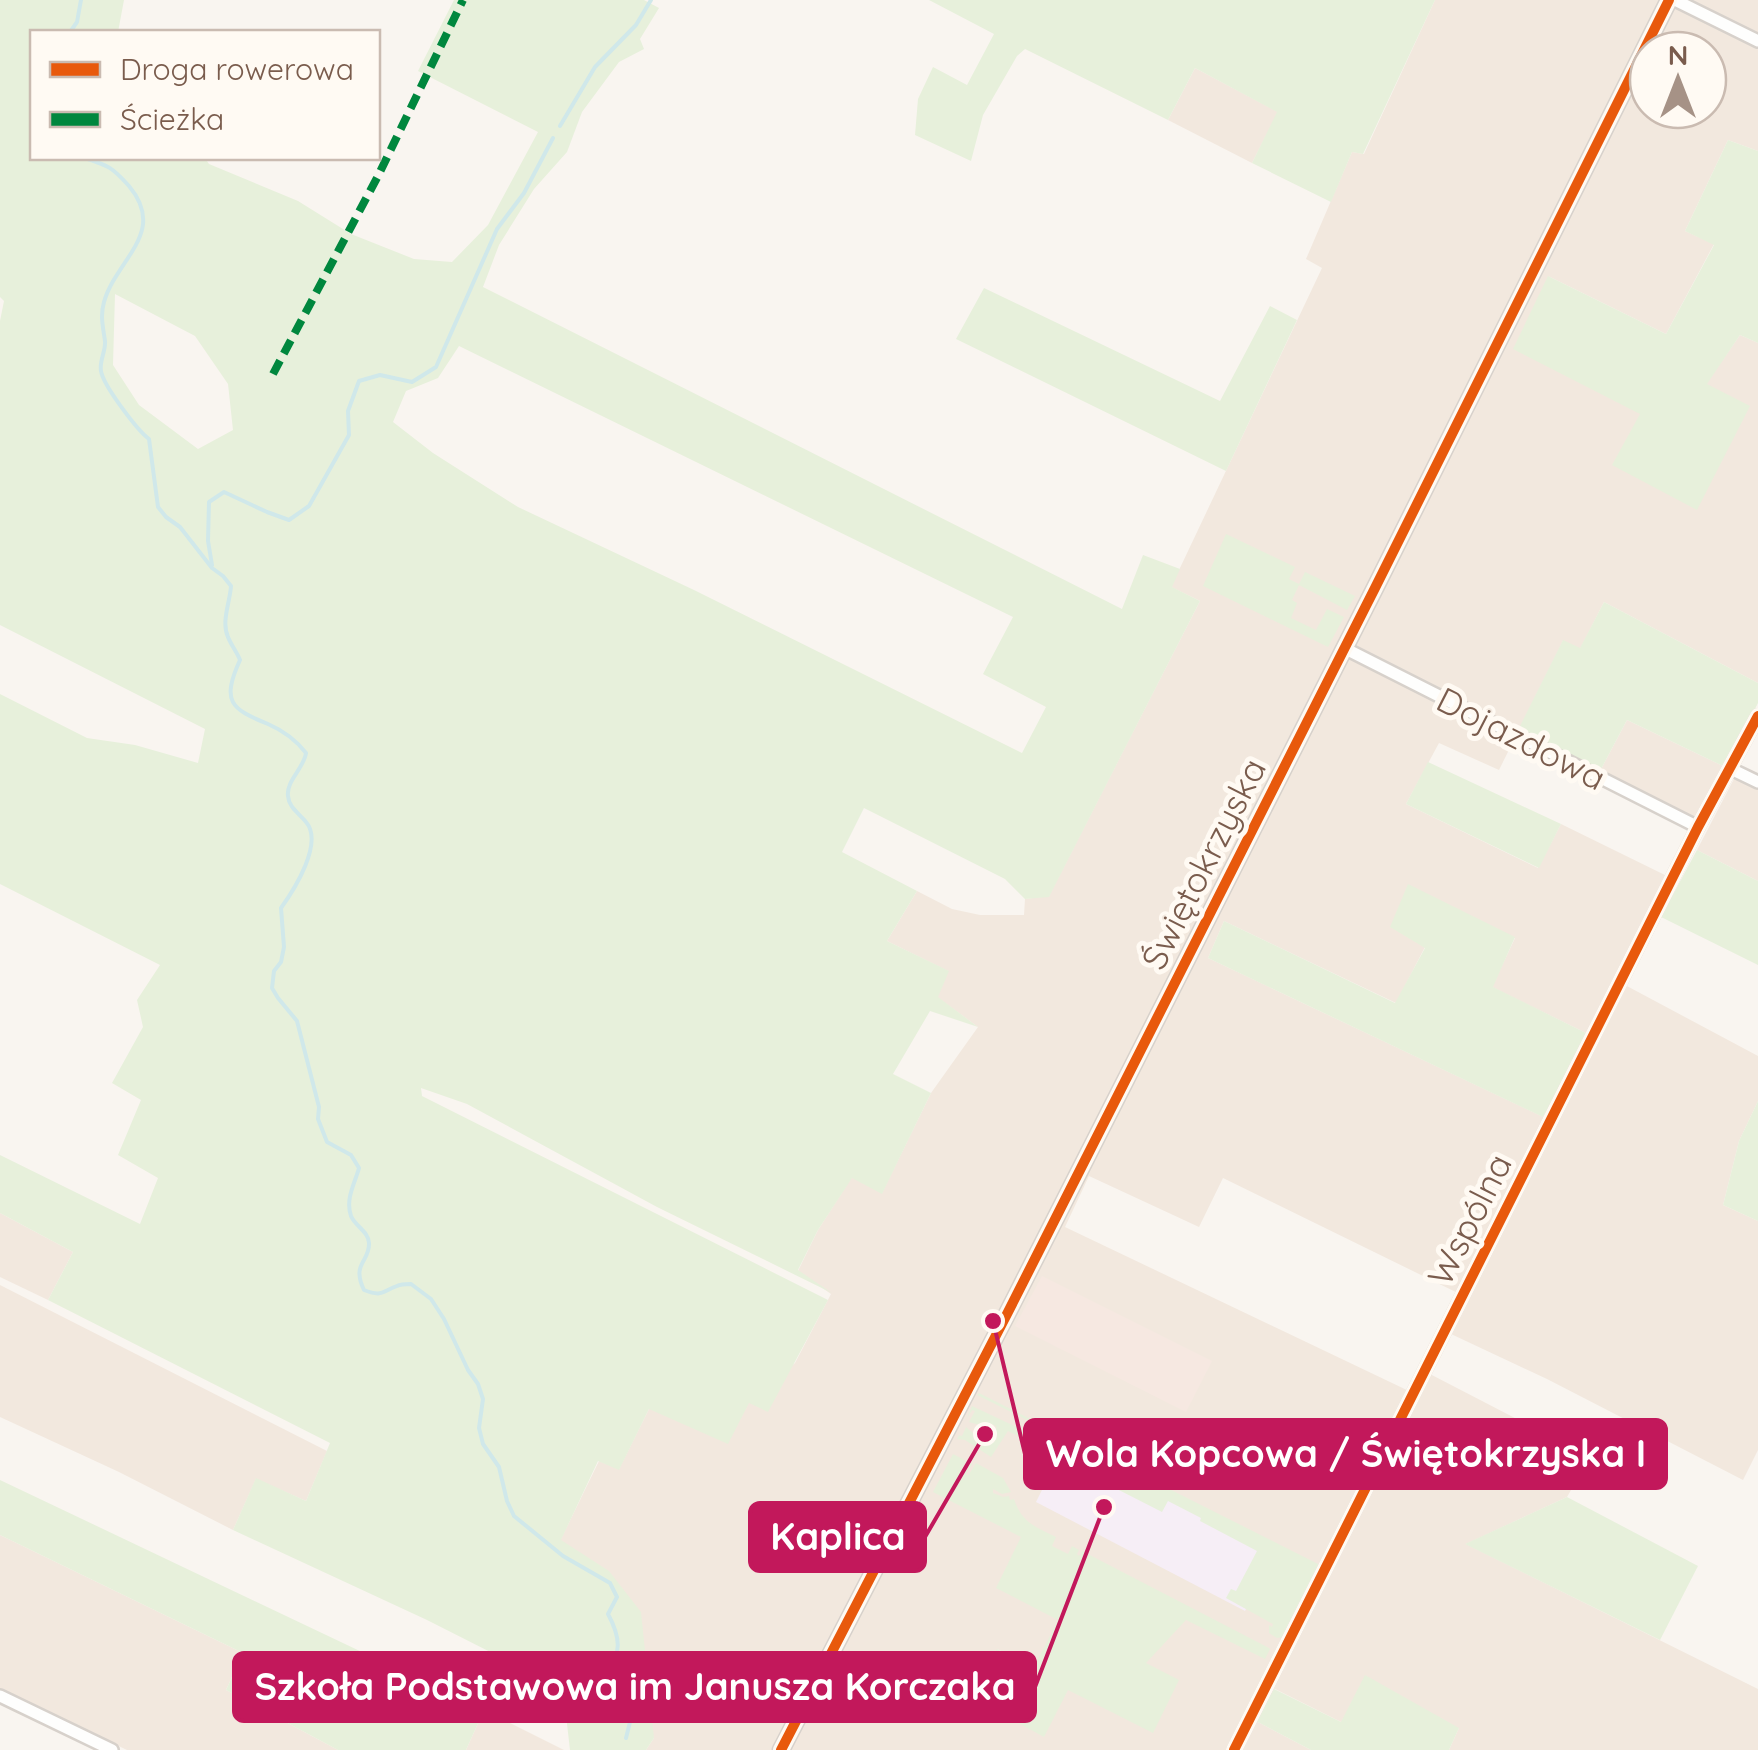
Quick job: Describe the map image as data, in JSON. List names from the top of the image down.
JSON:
{
  "streets": {
    "street": ["Dojazdowa", "Świętokrzyska", "Wspólna"]
  },
  "crossings": [
    ["Dojazdowa", "Świętokrzyska"],
    ["Dojazdowa", "Wspólna"]
  ],
  "places": ["Wola Kopcowa / Świętokrzyska I", "Kaplica", "Szkoła Podstawowa im Janusza Korczaka"],
  "legend": ["Droga rowerowa", "Ścieżka"],
  "north": "top"
}
